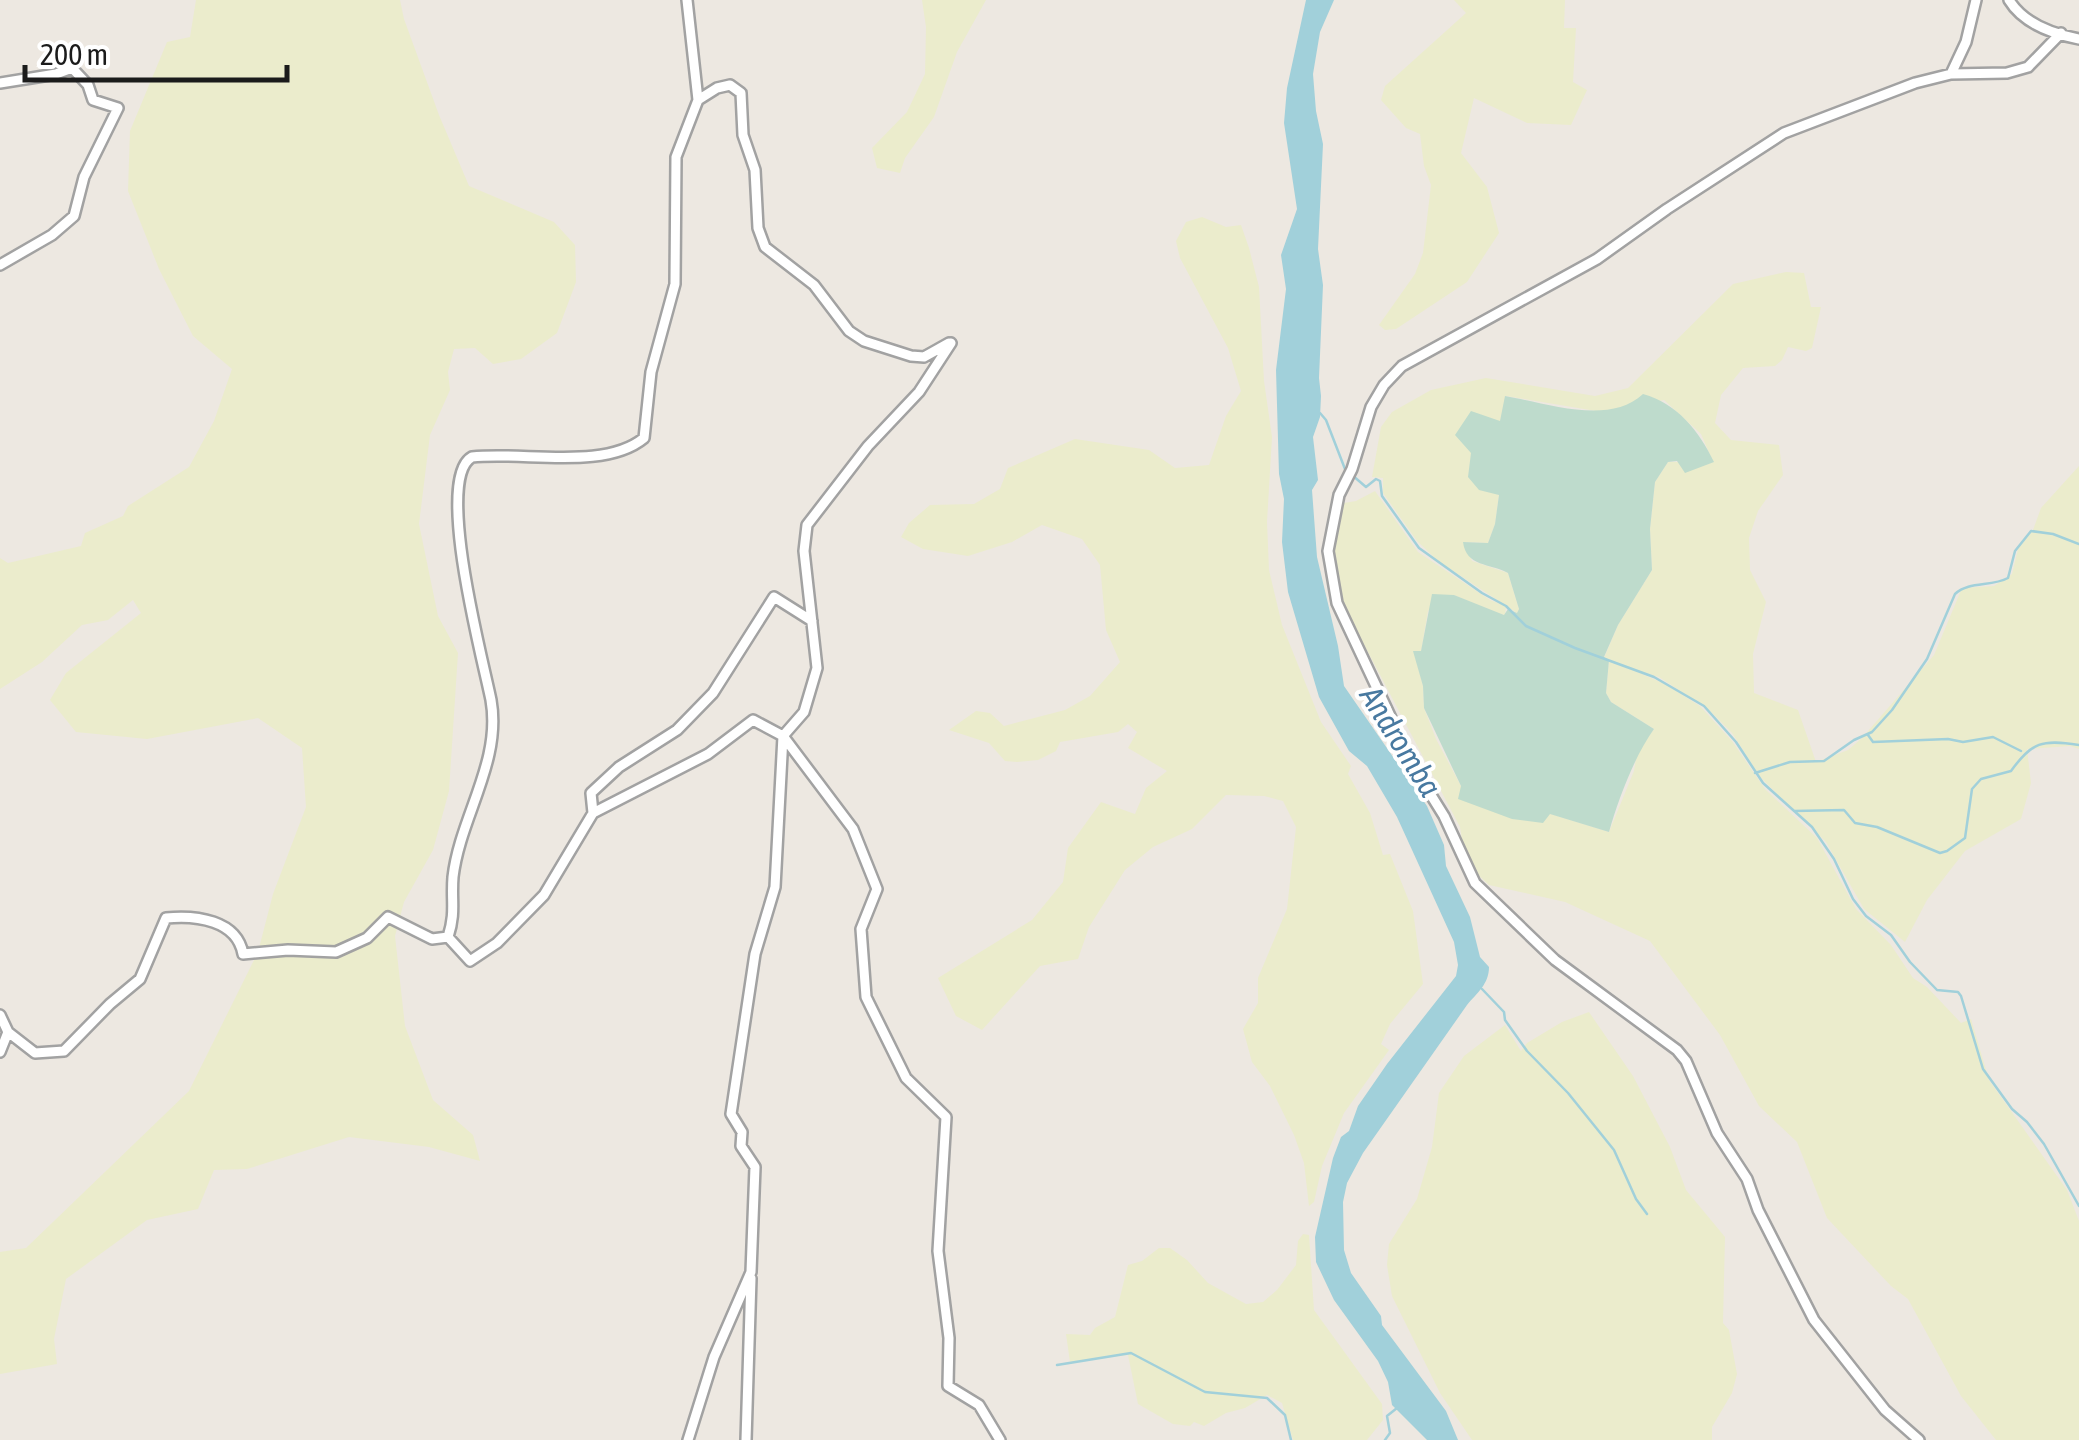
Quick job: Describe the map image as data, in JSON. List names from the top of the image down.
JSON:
{
  "water": ["Andromba"],
  "scale_bar": "200 m"
}
